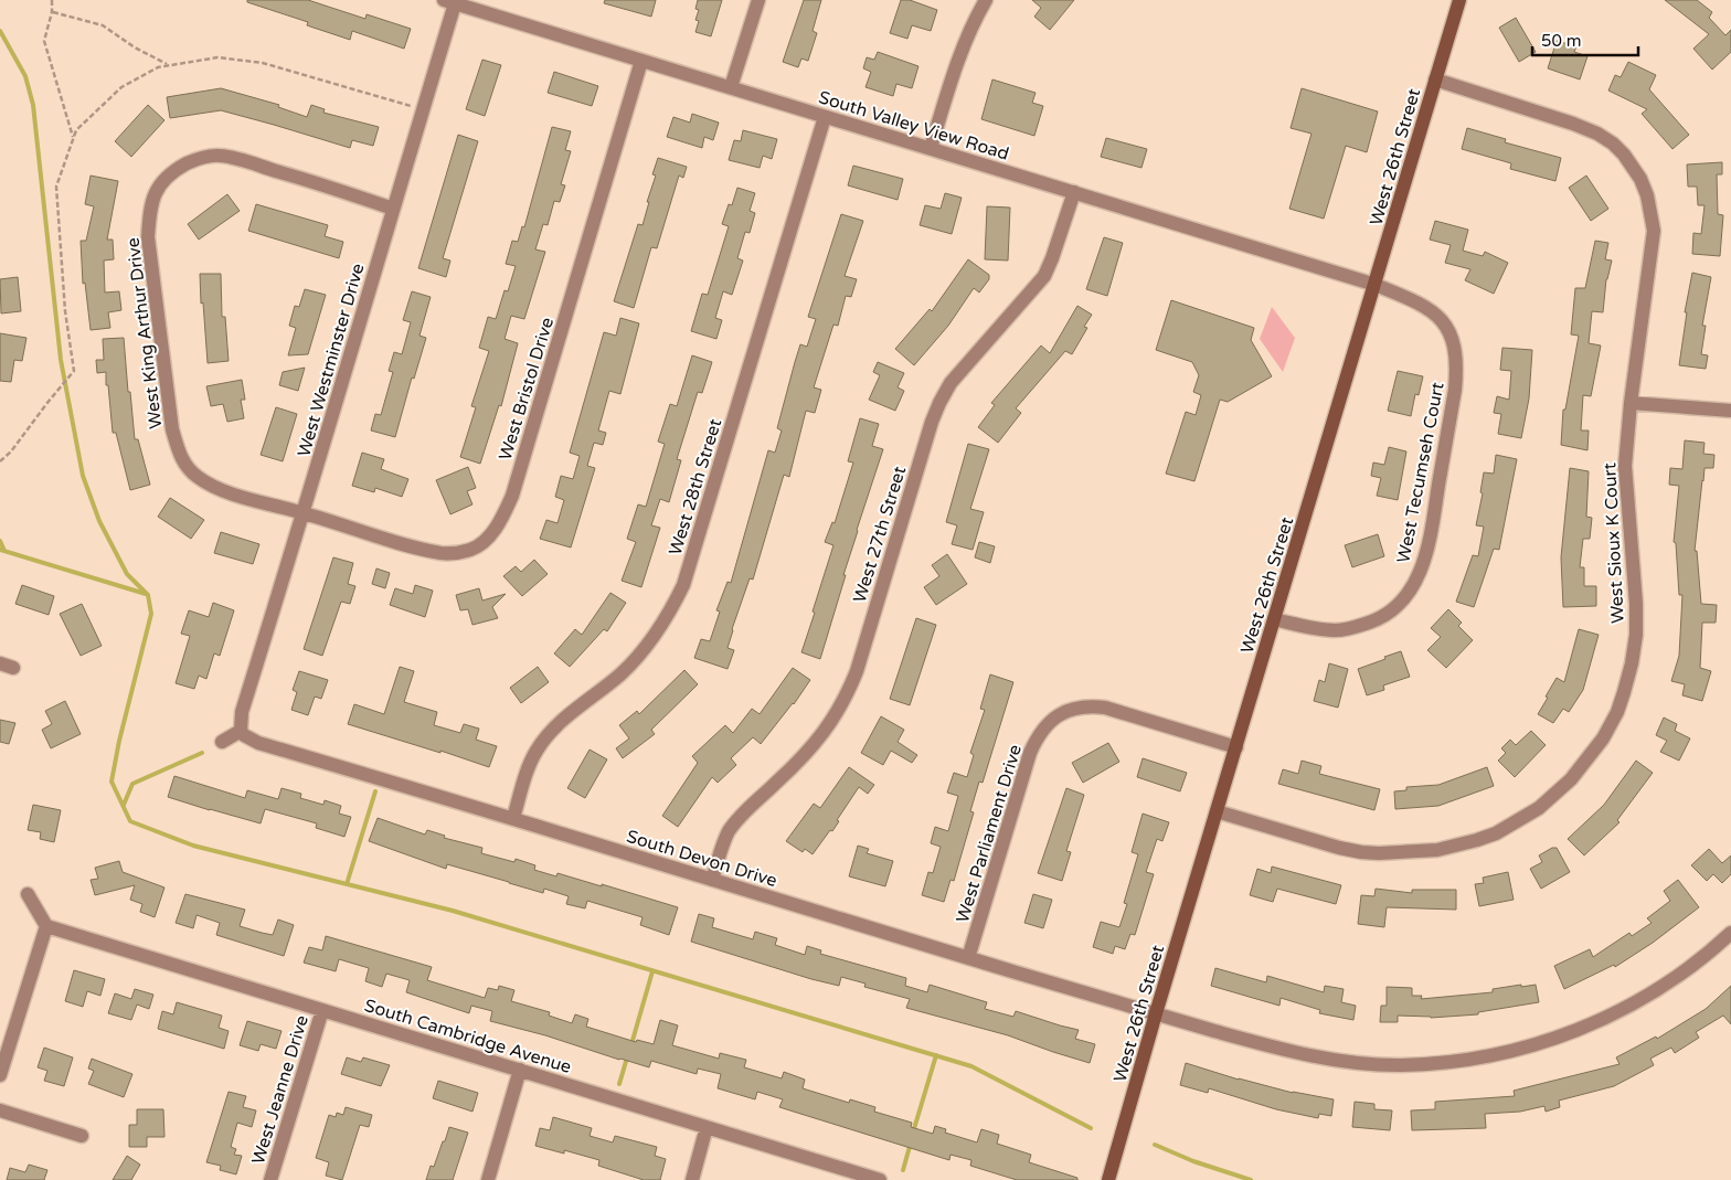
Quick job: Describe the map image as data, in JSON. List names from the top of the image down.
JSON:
{
  "streets": {
    "main road": ["West 26th Street"],
    "street": [
      "South Valley View Road",
      "West King Arthur Drive",
      "West Westminster Drive",
      "West Bristol Drive",
      "West Tecumseh Court",
      "West 28th Street",
      "West 27th Street",
      "West Sioux K Court",
      "West Parliament Drive",
      "South Devon Drive",
      "South Cambridge Avenue",
      "West Jeanne Drive"
    ]
  },
  "crossings": [
    ["South Valley View Road", "West 26th Street"],
    ["South Valley View Road", "West Westminster Drive"],
    ["South Valley View Road", "West Bristol Drive"],
    ["South Valley View Road", "West Tecumseh Court"],
    ["South Valley View Road", "West 28th Street"],
    ["South Valley View Road", "West 27th Street"],
    ["West 26th Street", "West Tecumseh Court"],
    ["West 26th Street", "West Sioux K Court"],
    ["West 26th Street", "West Parliament Drive"],
    ["West 26th Street", "South Devon Drive"],
    ["West King Arthur Drive", "West Westminster Drive"],
    ["West King Arthur Drive", "West Bristol Drive"],
    ["West Westminster Drive", "West Bristol Drive"],
    ["West Westminster Drive", "South Devon Drive"],
    ["West 28th Street", "South Devon Drive"],
    ["West 27th Street", "South Devon Drive"],
    ["West Parliament Drive", "South Devon Drive"],
    ["South Cambridge Avenue", "West Jeanne Drive"]
  ],
  "scale_bar": "50 m"
}
